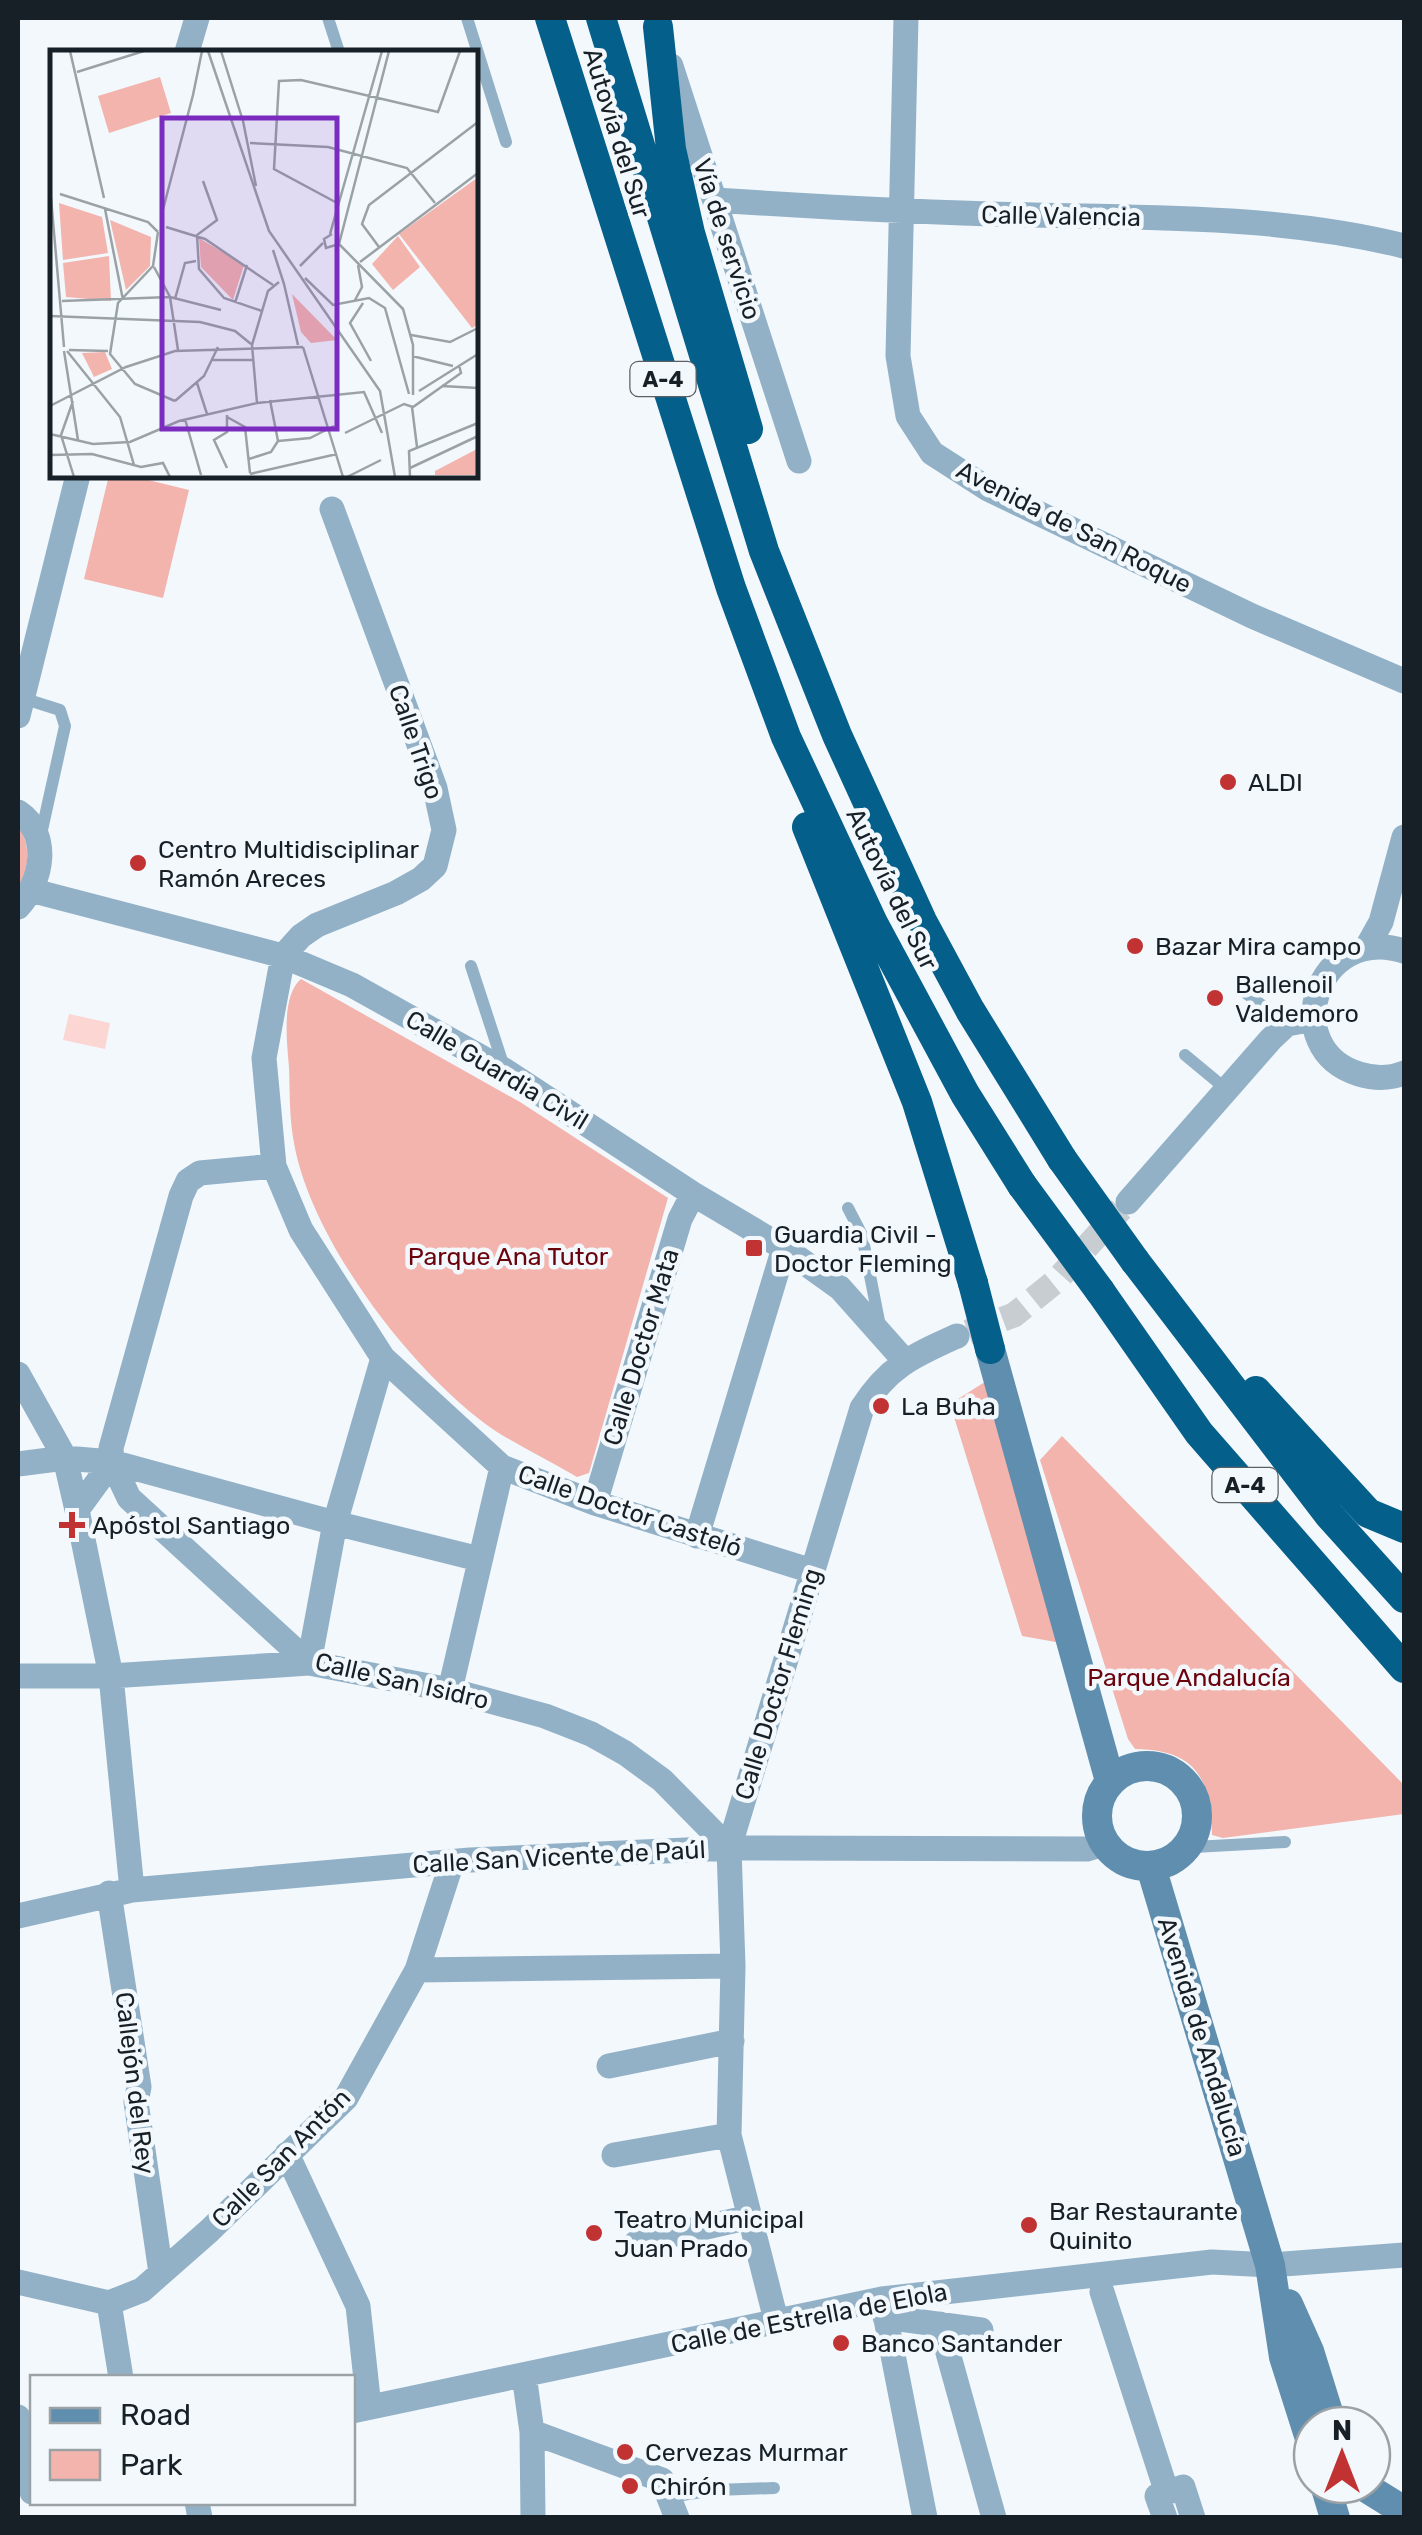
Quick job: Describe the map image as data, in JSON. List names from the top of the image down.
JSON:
{
  "streets": {
    "highway": ["Autovía del Sur", "A-4"],
    "street": [
      "Calle Valencia",
      "Vía de servicio",
      "Avenida de San Roque",
      "Calle Trigo",
      "Calle Guardia Civil",
      "Calle Doctor Mata",
      "Calle Doctor Casteló",
      "Calle San Isidro",
      "Calle Doctor Fleming",
      "Calle San Vicente de Paúl",
      "Avenida de Andalucía",
      "Callejón del Rey",
      "Calle San Antón",
      "Calle de Estrella de Elola"
    ]
  },
  "crossings": [
    ["Calle Valencia", "Vía de servicio"],
    ["Calle Valencia", "Avenida de San Roque"],
    ["Calle Trigo", "Calle Guardia Civil"],
    ["Calle Trigo", "Calle Doctor Casteló"],
    ["Calle Guardia Civil", "Calle Doctor Mata"],
    ["Calle Guardia Civil", "Calle Doctor Casteló"],
    ["Calle Guardia Civil", "Calle Doctor Fleming"],
    ["Calle Doctor Mata", "Calle Doctor Casteló"],
    ["Calle Doctor Casteló", "Calle Doctor Fleming"],
    ["Calle San Isidro", "Calle Doctor Fleming"],
    ["Calle San Isidro", "Calle San Vicente de Paúl"],
    ["Calle Doctor Fleming", "Calle San Vicente de Paúl"],
    ["Calle Doctor Fleming", "Calle de Estrella de Elola"],
    ["Calle San Vicente de Paúl", "Avenida de Andalucía"],
    ["Calle San Vicente de Paúl", "Callejón del Rey"],
    ["Calle San Vicente de Paúl", "Calle San Antón"],
    ["Avenida de Andalucía", "Calle de Estrella de Elola"],
    ["Callejón del Rey", "Calle San Antón"]
  ],
  "parks": ["Parque Ana Tutor", "Parque Andalucía"],
  "places": {
    "other": [
      "ALDI",
      "Centro Multidisciplinar Ramón Areces",
      "Bazar Mira campo",
      "Ballenoil Valdemoro",
      "La Buha",
      "Bar Restaurante Quinito",
      "Teatro Municipal Juan Prado",
      "Banco Santander",
      "Cervezas Murmar",
      "Chirón"
    ],
    "transit": ["Guardia Civil - Doctor Fleming"],
    "health": ["Apóstol Santiago"]
  },
  "legend": ["Road", "Park"],
  "north": "top"
}
